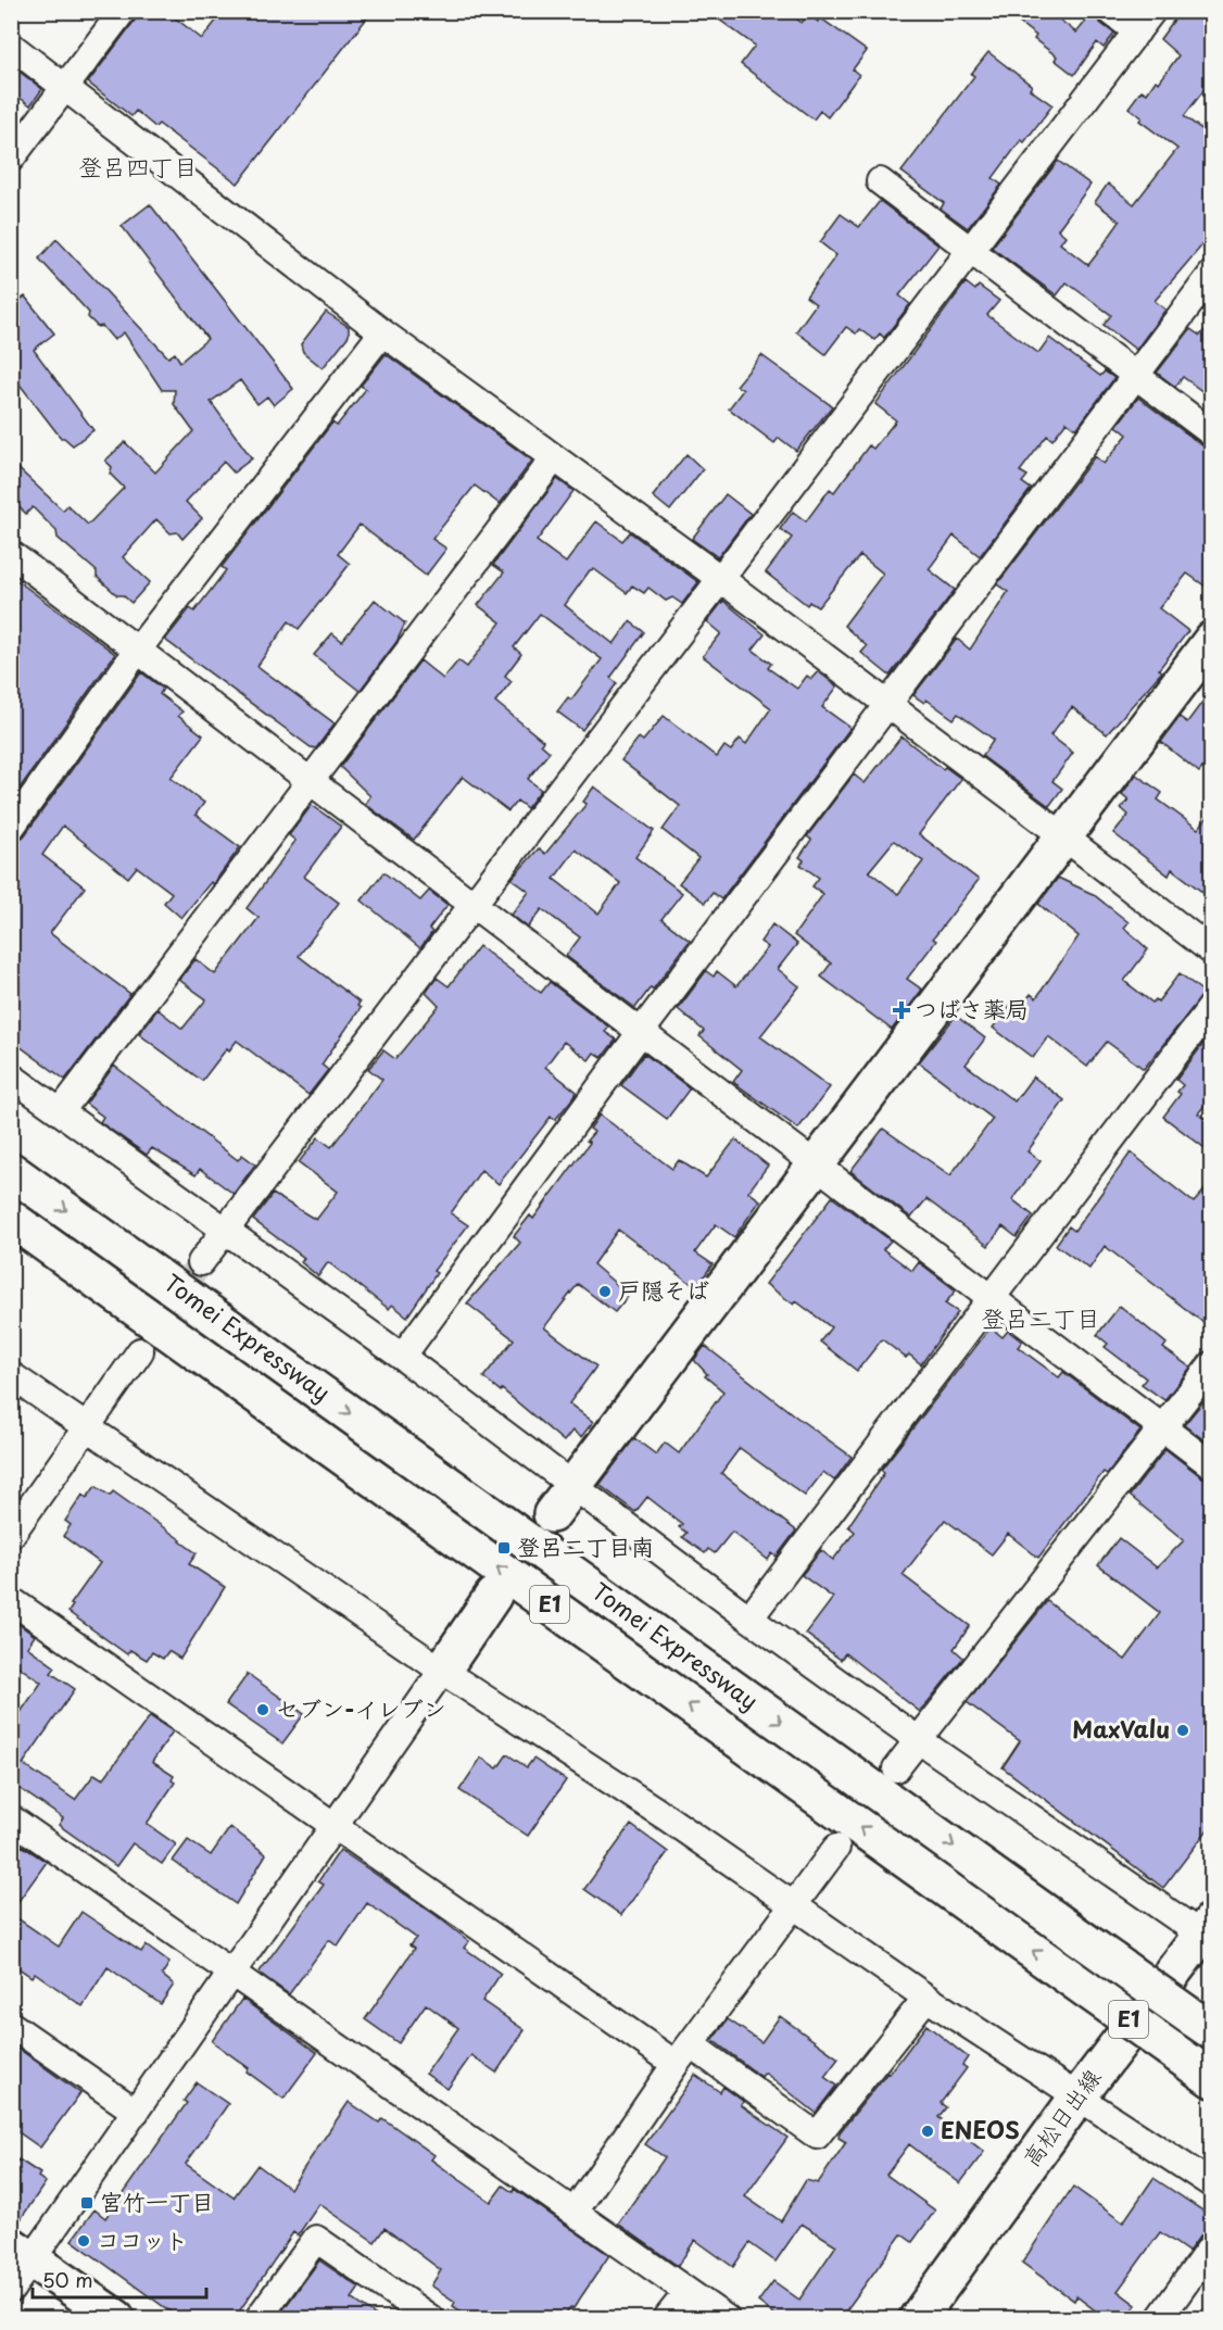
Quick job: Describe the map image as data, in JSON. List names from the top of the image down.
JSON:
{
  "streets": {
    "main road": ["Tomei Expressway", "E1", "高松日出線"]
  },
  "districts": ["登呂四丁目", "登呂二丁目"],
  "places": {
    "health": ["つばさ薬局"],
    "other": [
      "戸隠そば",
      "セブン-イレブン",
      "MaxValu",
      "ENEOS",
      "ココット"
    ],
    "transit": ["登呂二丁目南", "宮竹一丁目"]
  },
  "scale_bar": "50 m"
}
